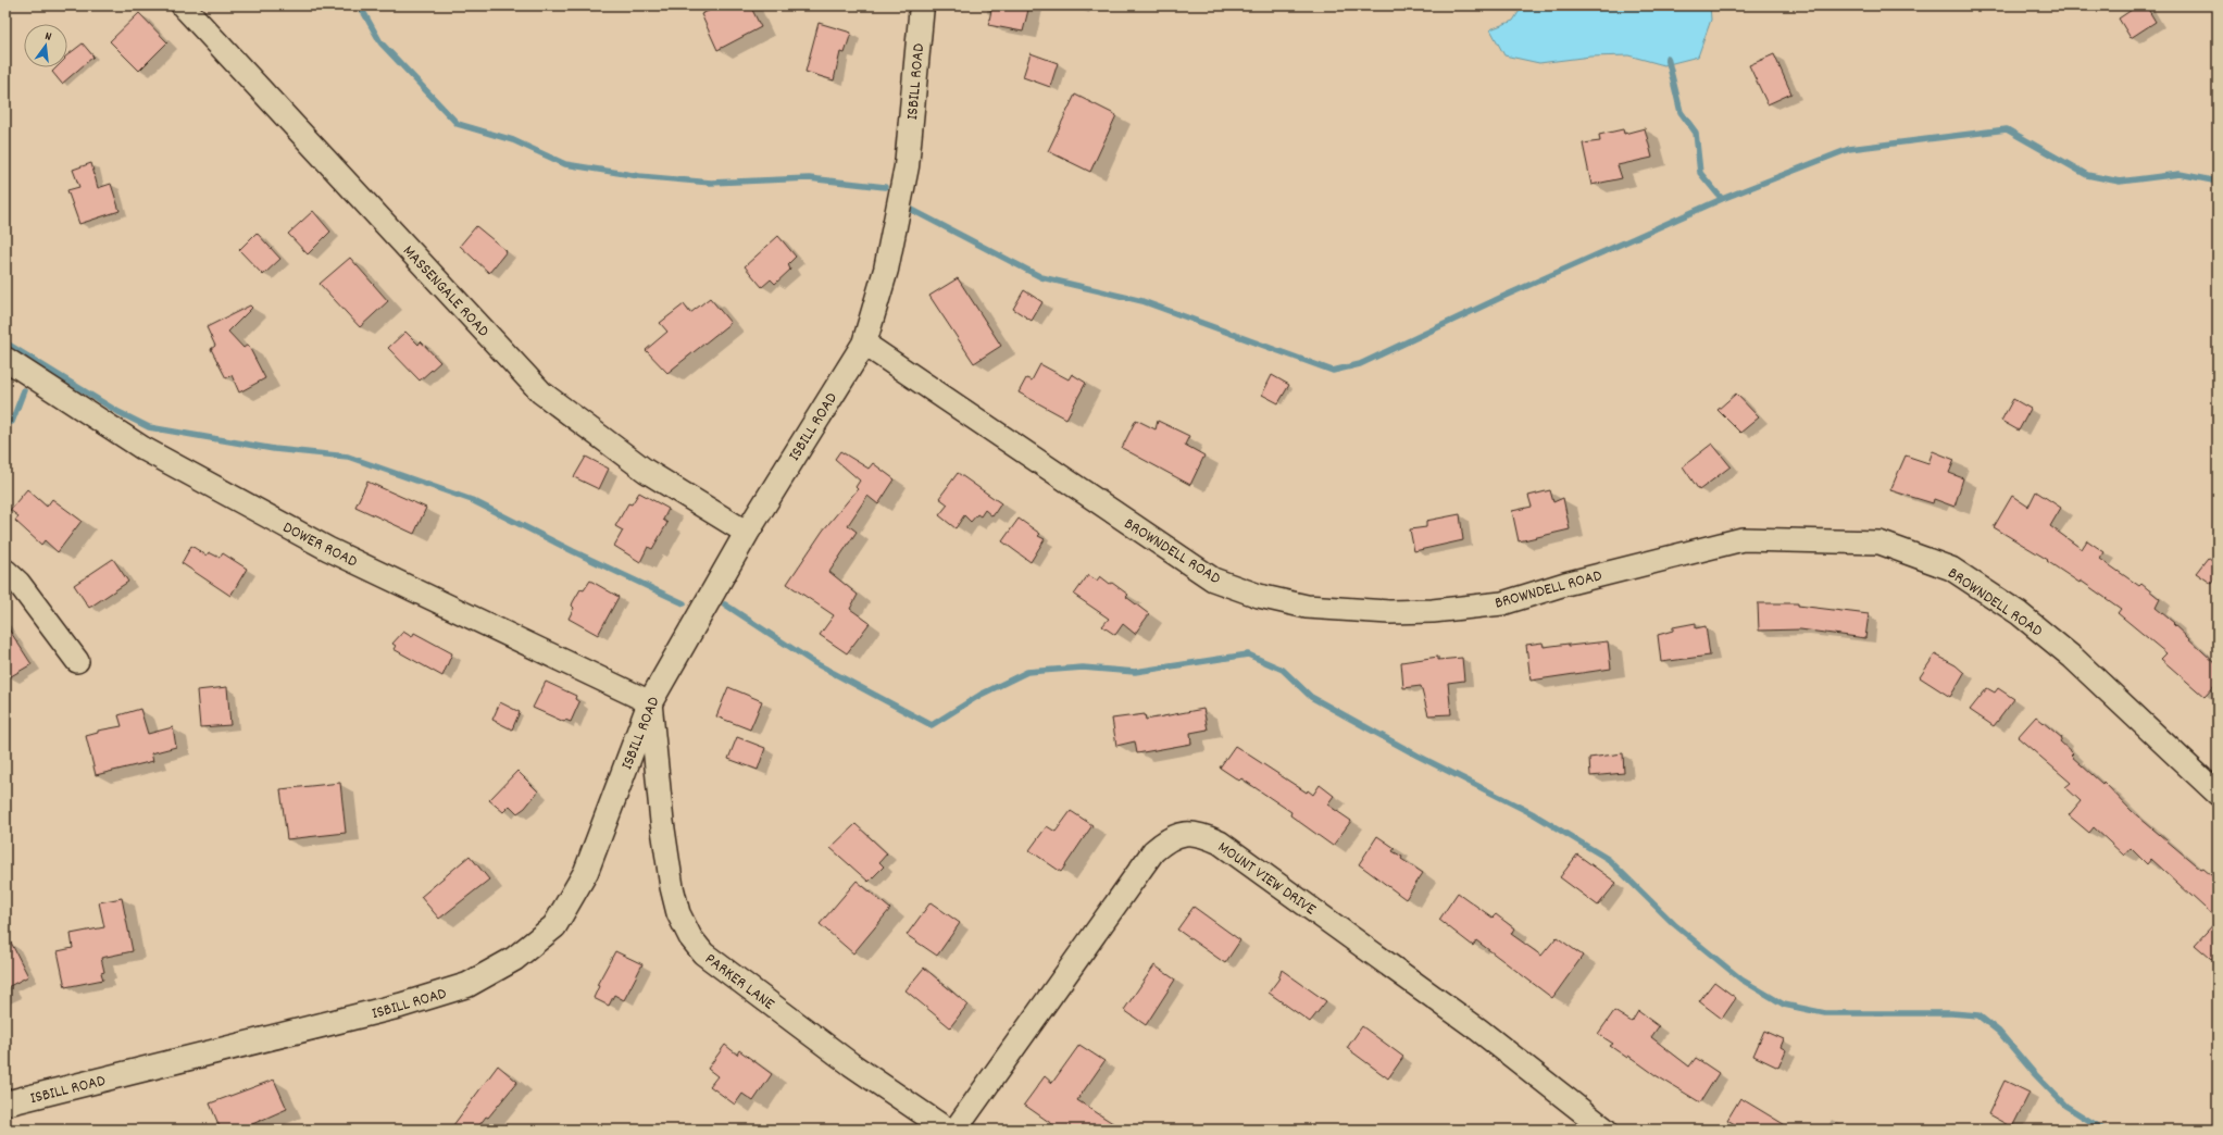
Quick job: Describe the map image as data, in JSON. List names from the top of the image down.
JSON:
{
  "streets": {
    "street": [
      "ISBILL ROAD",
      "MASSENGALE ROAD",
      "DOWER ROAD",
      "BROWNDELL ROAD",
      "MOUNT VIEW DRIVE",
      "PARKER LANE"
    ]
  },
  "crossings": [
    ["ISBILL ROAD", "MASSENGALE ROAD"],
    ["ISBILL ROAD", "DOWER ROAD"],
    ["ISBILL ROAD", "BROWNDELL ROAD"],
    ["ISBILL ROAD", "PARKER LANE"],
    ["DOWER ROAD", "PARKER LANE"]
  ],
  "north": "top"
}
